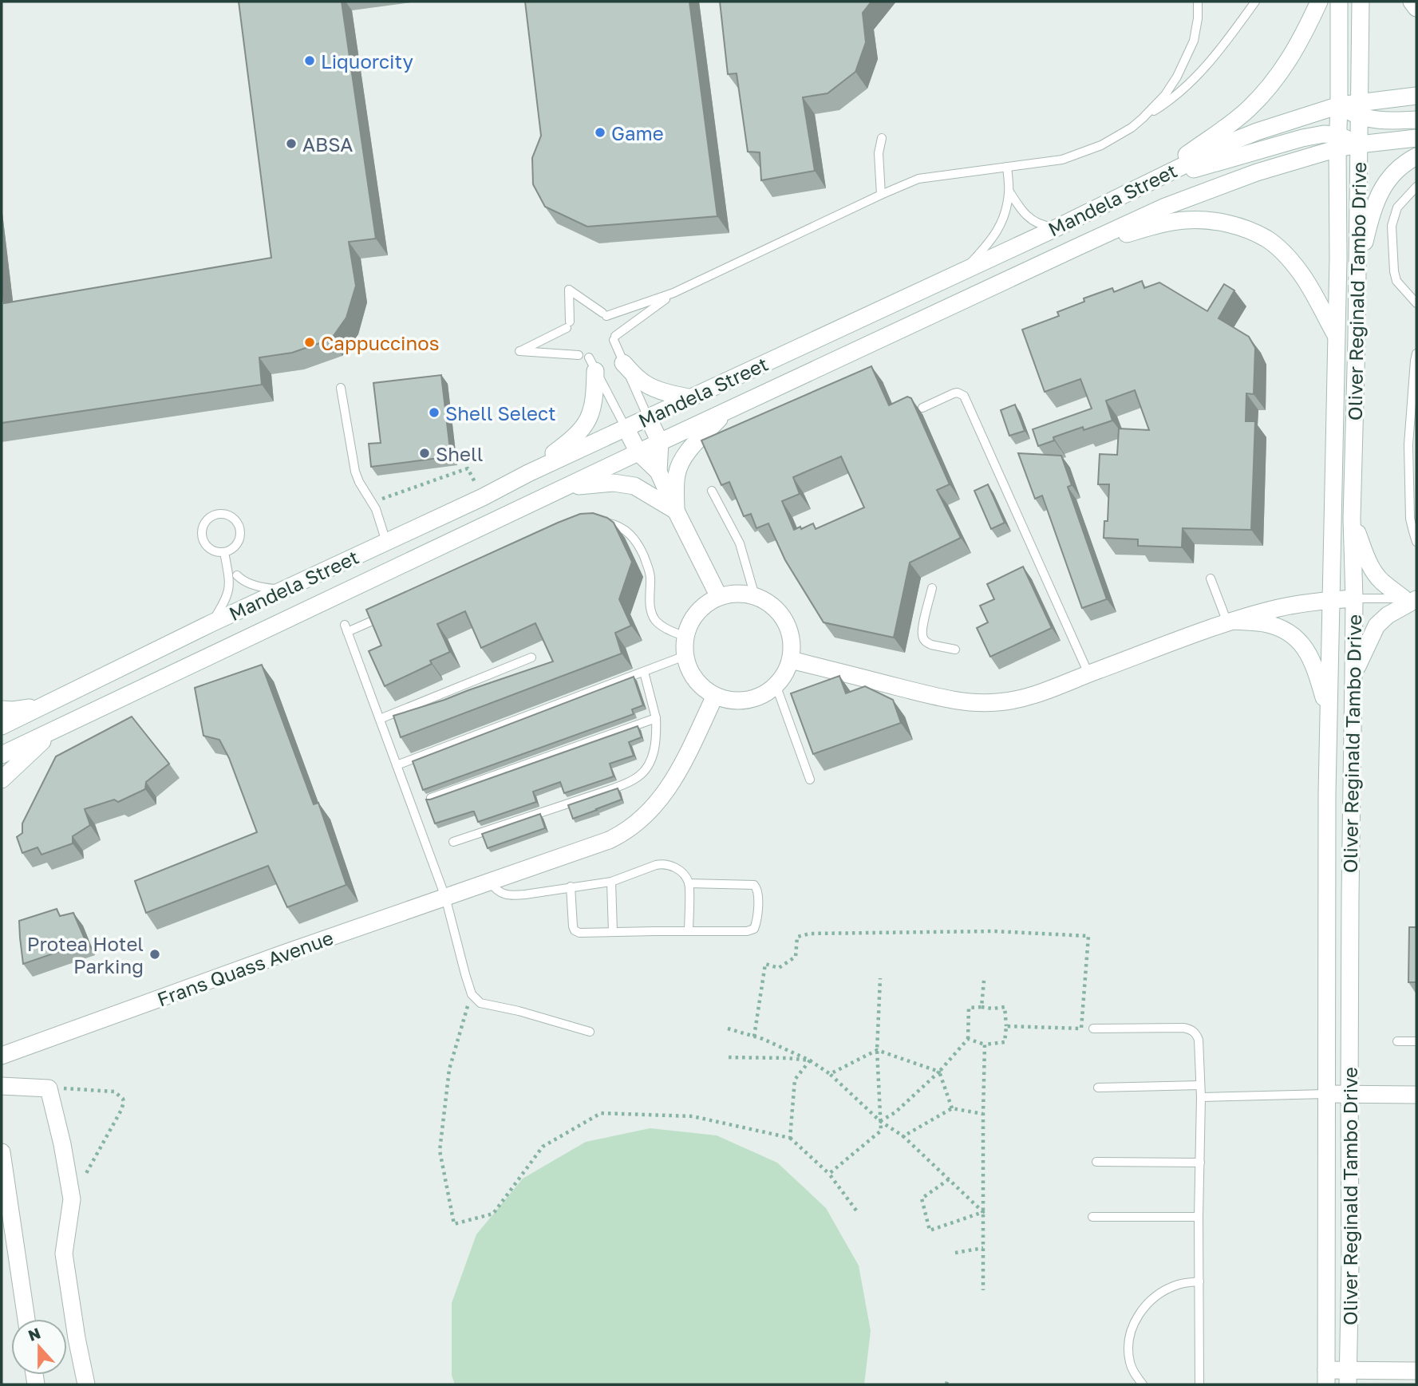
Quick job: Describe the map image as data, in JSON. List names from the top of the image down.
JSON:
{
  "streets": {
    "main road": ["Mandela Street", "Oliver Reginald Tambo Drive", "Frans Quass Avenue"]
  },
  "crossings": [
    ["Mandela Street", "Oliver Reginald Tambo Drive"]
  ],
  "places": [
    "Liquorcity",
    "Game",
    "ABSA",
    "Cappuccinos",
    "Shell Select",
    "Shell",
    "Protea Hotel Parking"
  ],
  "north": "top"
}
